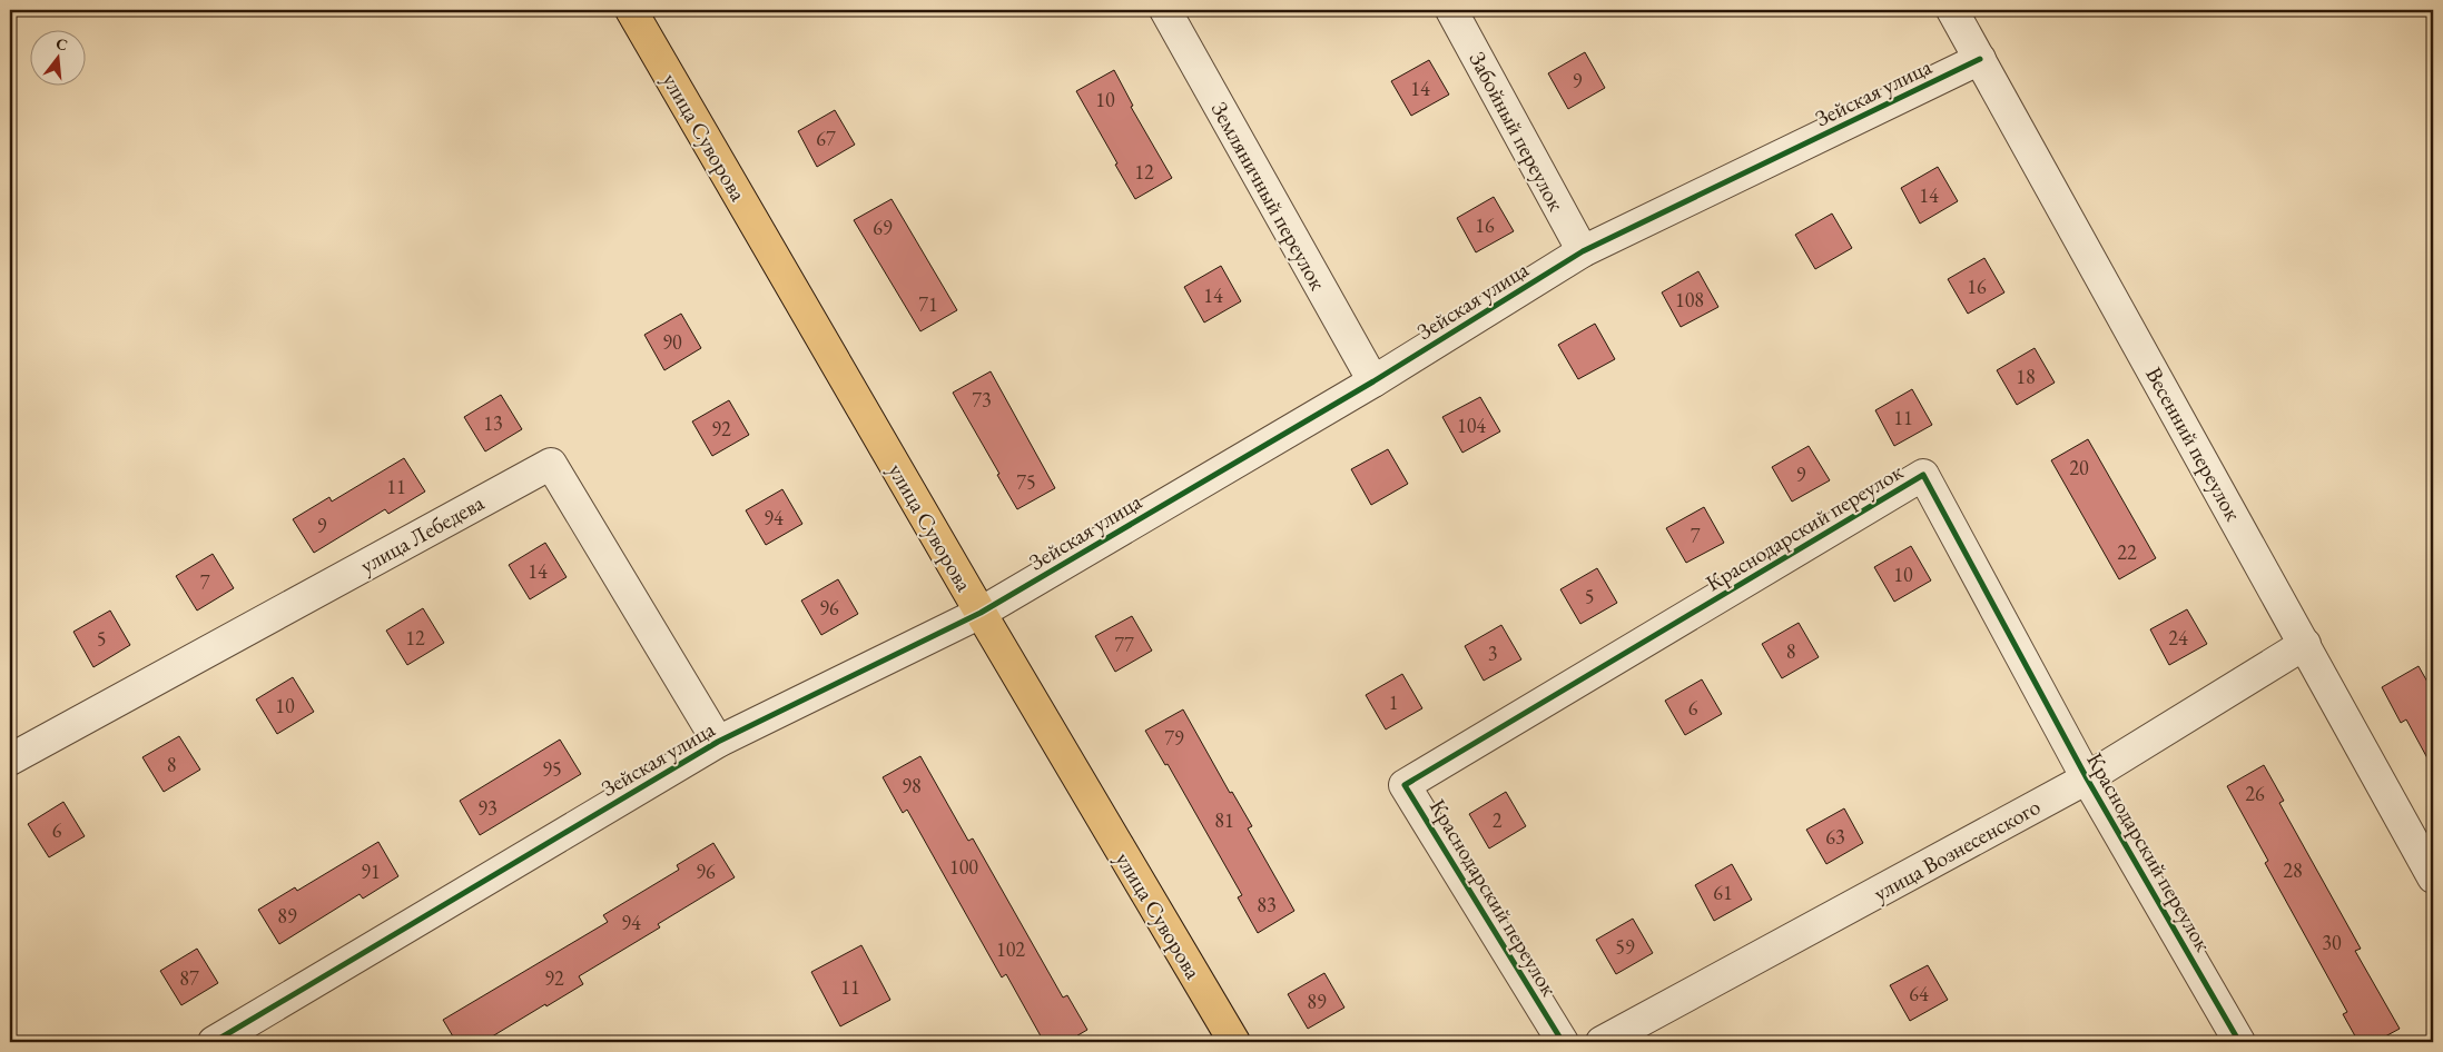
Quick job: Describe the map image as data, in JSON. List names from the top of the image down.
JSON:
{
  "streets": {
    "main road": ["улица Суворова"],
    "street": [
      "Зейская улица",
      "Забойный переулок",
      "Земляничный переулок",
      "Весенний переулок",
      "Краснодарский переулок",
      "улица Лебедева",
      "улица Вознесенского"
    ]
  },
  "crossings": [
    ["Зейская улица", "Забойный переулок"],
    ["Зейская улица", "улица Суворова"],
    ["Зейская улица", "Земляничный переулок"],
    ["Зейская улица", "Весенний переулок"],
    ["Зейская улица", "улица Лебедева"],
    ["Весенний переулок", "улица Вознесенского"],
    ["Краснодарский переулок", "улица Вознесенского"]
  ],
  "house_numbers": [
    "9",
    "14",
    "10",
    "67",
    "12",
    "14",
    "16",
    "69",
    "16",
    "14",
    "108",
    "71",
    "90",
    "18",
    "73",
    "11",
    "13",
    "104",
    "92",
    "20",
    "9",
    "75",
    "11",
    "94",
    "9",
    "7",
    "22",
    "14",
    "10",
    "7",
    "5",
    "96",
    "12",
    "24",
    "5",
    "77",
    "8",
    "3",
    "1",
    "10",
    "6",
    "79",
    "8",
    "95",
    "98",
    "26",
    "93",
    "81",
    "2",
    "6",
    "63",
    "100",
    "28",
    "91",
    "96",
    "61",
    "83",
    "89",
    "94",
    "30",
    "59",
    "102",
    "87",
    "92",
    "11",
    "64",
    "89"
  ],
  "north": "top"
}
